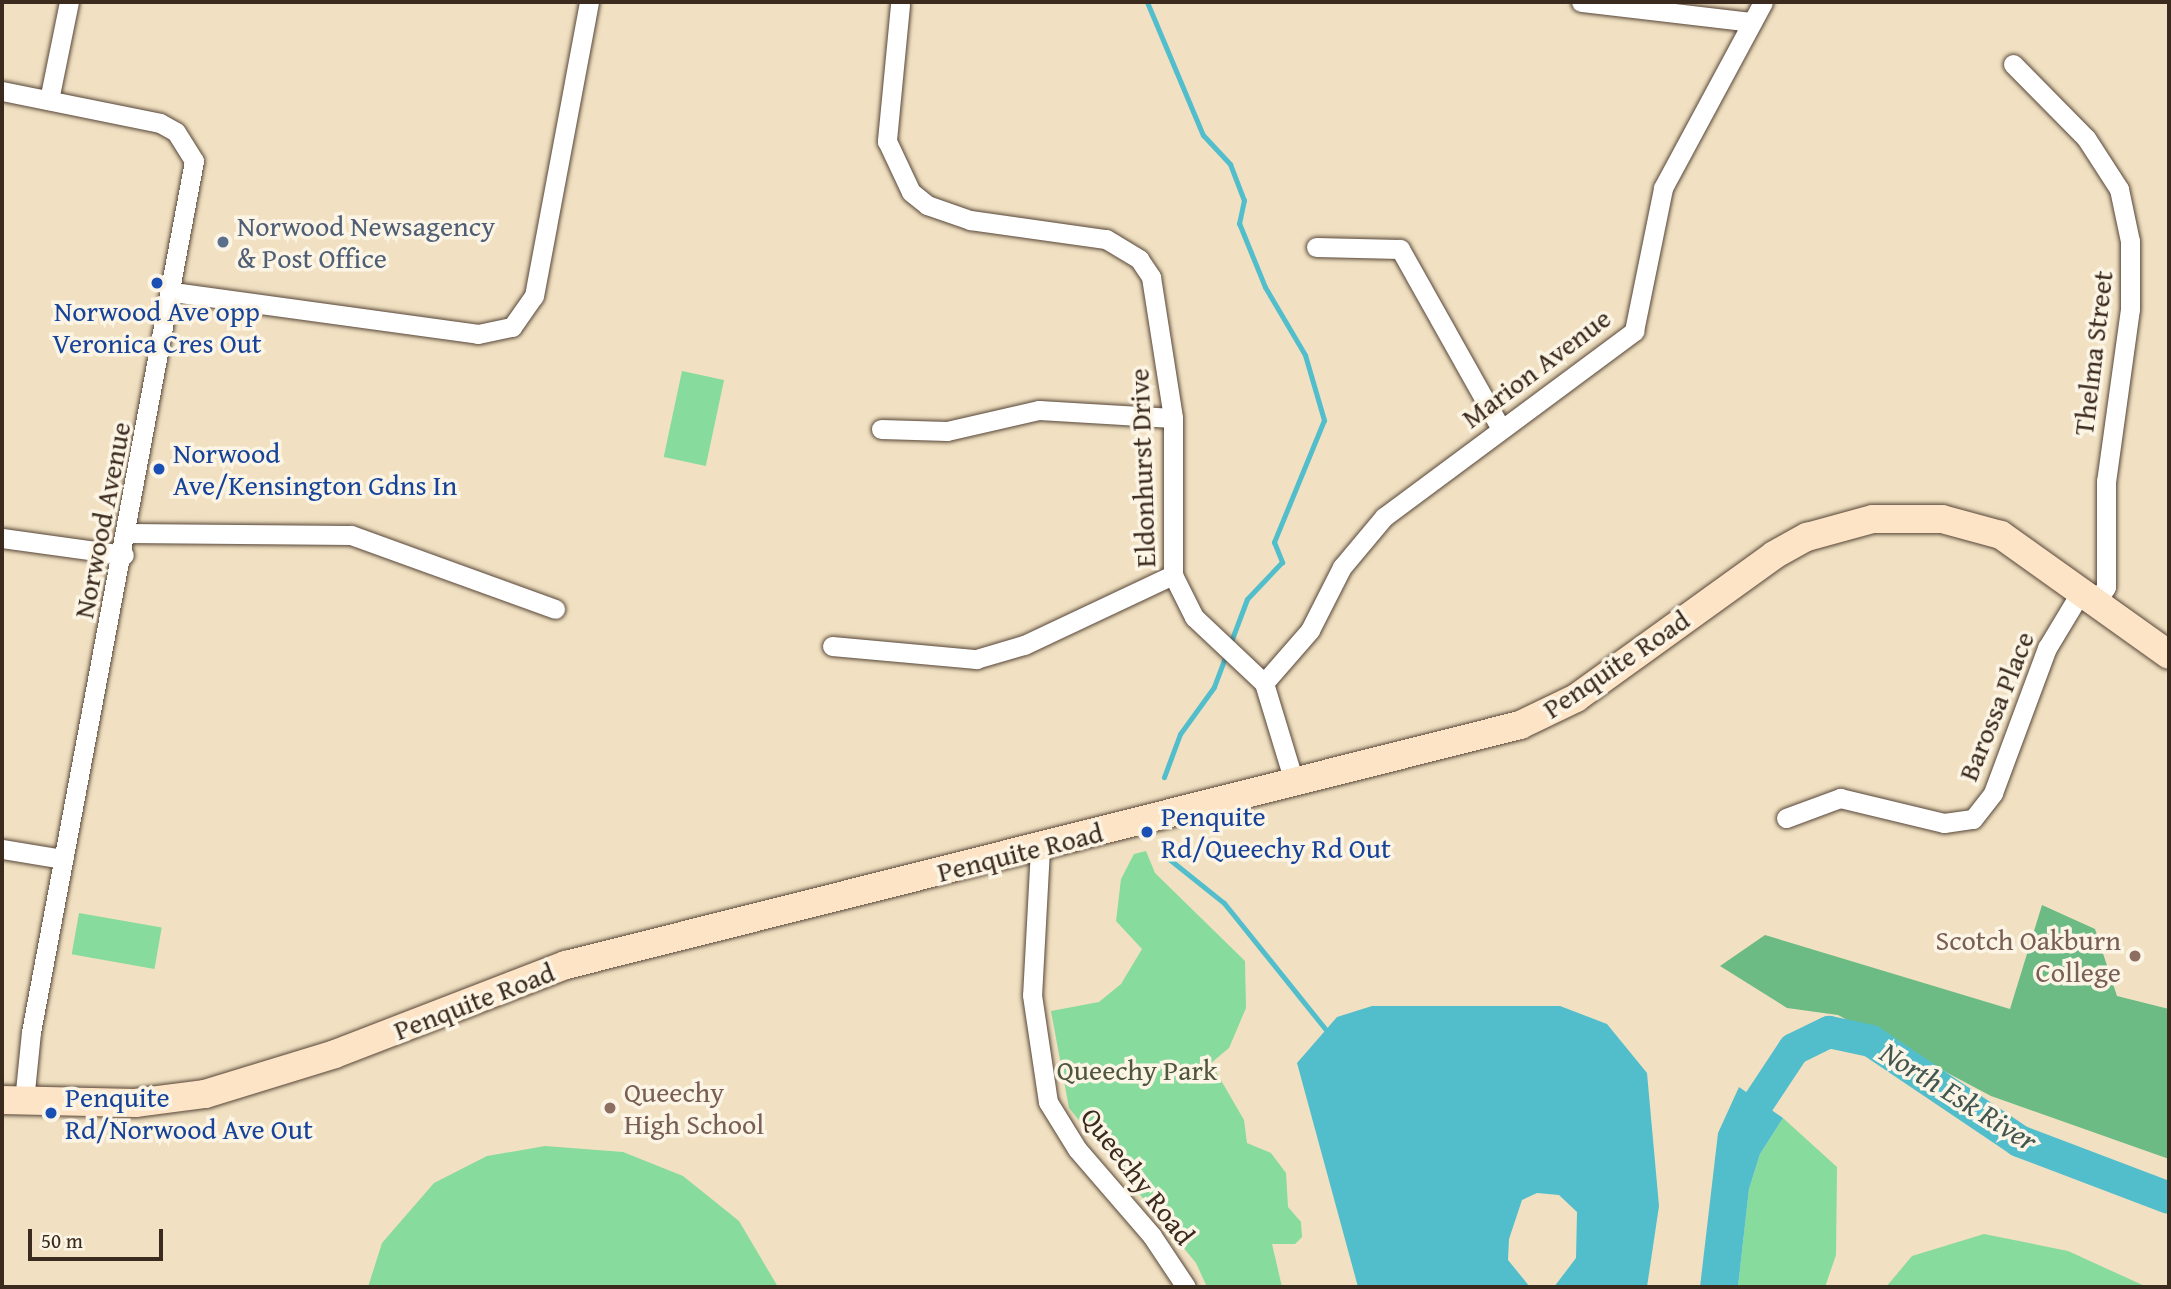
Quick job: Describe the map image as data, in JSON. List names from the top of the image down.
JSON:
{
  "streets": {
    "street": [
      "Thelma Street",
      "Marion Avenue",
      "Eldonhurst Drive",
      "Norwood Avenue",
      "Penquite Road",
      "Barossa Place",
      "Queechy Road"
    ]
  },
  "crossings": [
    ["Thelma Street", "Penquite Road"],
    ["Thelma Street", "Barossa Place"],
    ["Marion Avenue", "Eldonhurst Drive"],
    ["Eldonhurst Drive", "Penquite Road"],
    ["Norwood Avenue", "Penquite Road"],
    ["Penquite Road", "Barossa Place"],
    ["Penquite Road", "Queechy Road"]
  ],
  "water": ["North Esk River"],
  "parks": ["Queechy Park"],
  "places": [
    "Norwood Newsagency & Post Office",
    "Norwood Ave opp Veronica Cres Out",
    "Norwood Ave/Kensington Gdns In",
    "Penquite Rd/Queechy Rd Out",
    "Scotch Oakburn College",
    "Queechy High School",
    "Penquite Rd/Norwood Ave Out"
  ],
  "scale_bar": "50 m"
}
